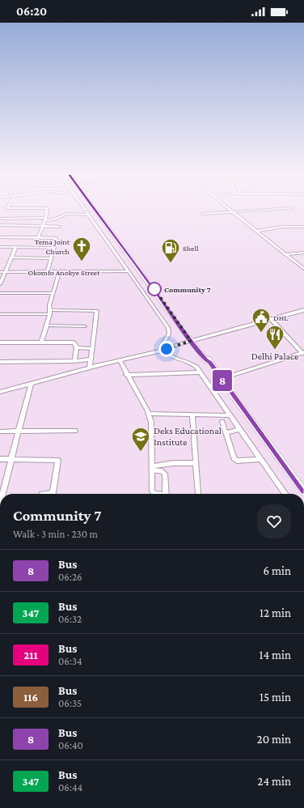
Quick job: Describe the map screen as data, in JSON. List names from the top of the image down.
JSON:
{
  "streets": {
    "street": ["Okomfo Anokye Street"]
  },
  "places": {
    "church": ["Tema Joint Church"],
    "fuel station": ["Shell"],
    "other": ["Community 7"],
    "public building": ["DHL"],
    "restaurant": ["Delhi Palace"],
    "school or university": ["Deks Educational Institute"]
  },
  "lines": ["bus line 8"],
  "page": {
    "status": "06:20",
    "on_map": "8",
    "heading": ["Community 7", "Walk · 3 min · 230 m"],
    "list": [
      {
        "mark": "8",
        "name": "Bus",
        "note": "06:26",
        "value": "6 min"
      },
      {
        "mark": "347",
        "name": "Bus",
        "note": "06:32",
        "value": "12 min"
      },
      {
        "mark": "211",
        "name": "Bus",
        "note": "06:34",
        "value": "14 min"
      },
      {
        "mark": "116",
        "name": "Bus",
        "note": "06:35",
        "value": "15 min"
      },
      {
        "mark": "8",
        "name": "Bus",
        "note": "06:40",
        "value": "20 min"
      },
      {
        "mark": "347",
        "name": "Bus",
        "note": "06:44",
        "value": "24 min"
      }
    ]
  }
}
